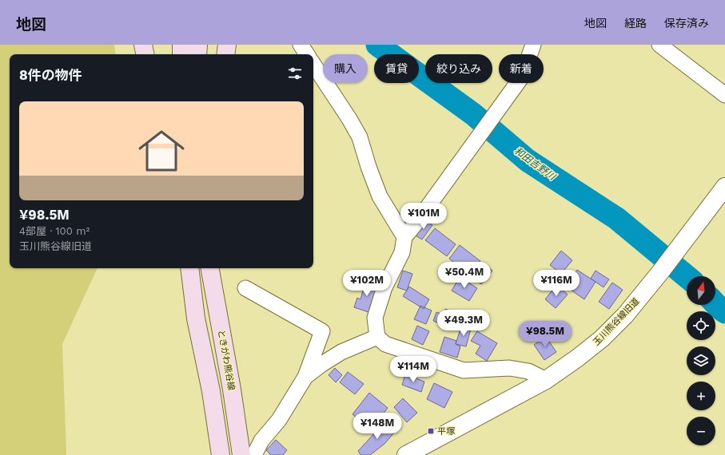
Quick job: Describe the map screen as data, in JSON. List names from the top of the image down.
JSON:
{
  "streets": {
    "main road": ["ときがわ熊谷線"],
    "street": ["玉川熊谷線旧道"]
  },
  "water": ["和田吉野川"],
  "places": {
    "transit": ["平塚"]
  },
  "north": "top",
  "page": {
    "header": "地図",
    "nav": ["地図", "経路", "保存済み"],
    "chip": [
      "購入",
      "賃貸",
      "絞り込み",
      "新着"
    ],
    "heading": "8件の物件",
    "list": [
      {
        "name": "¥98.5M",
        "note": "4部屋 · 100 m² · 玉川熊谷線旧道"
      }
    ],
    "price": [
      "¥101M",
      "¥50.4M",
      "¥102M",
      "¥116M",
      "¥49.3M",
      "¥98.5M",
      "¥114M",
      "¥148M"
    ],
    "map_buttons": ["+", "−"]
  }
}
